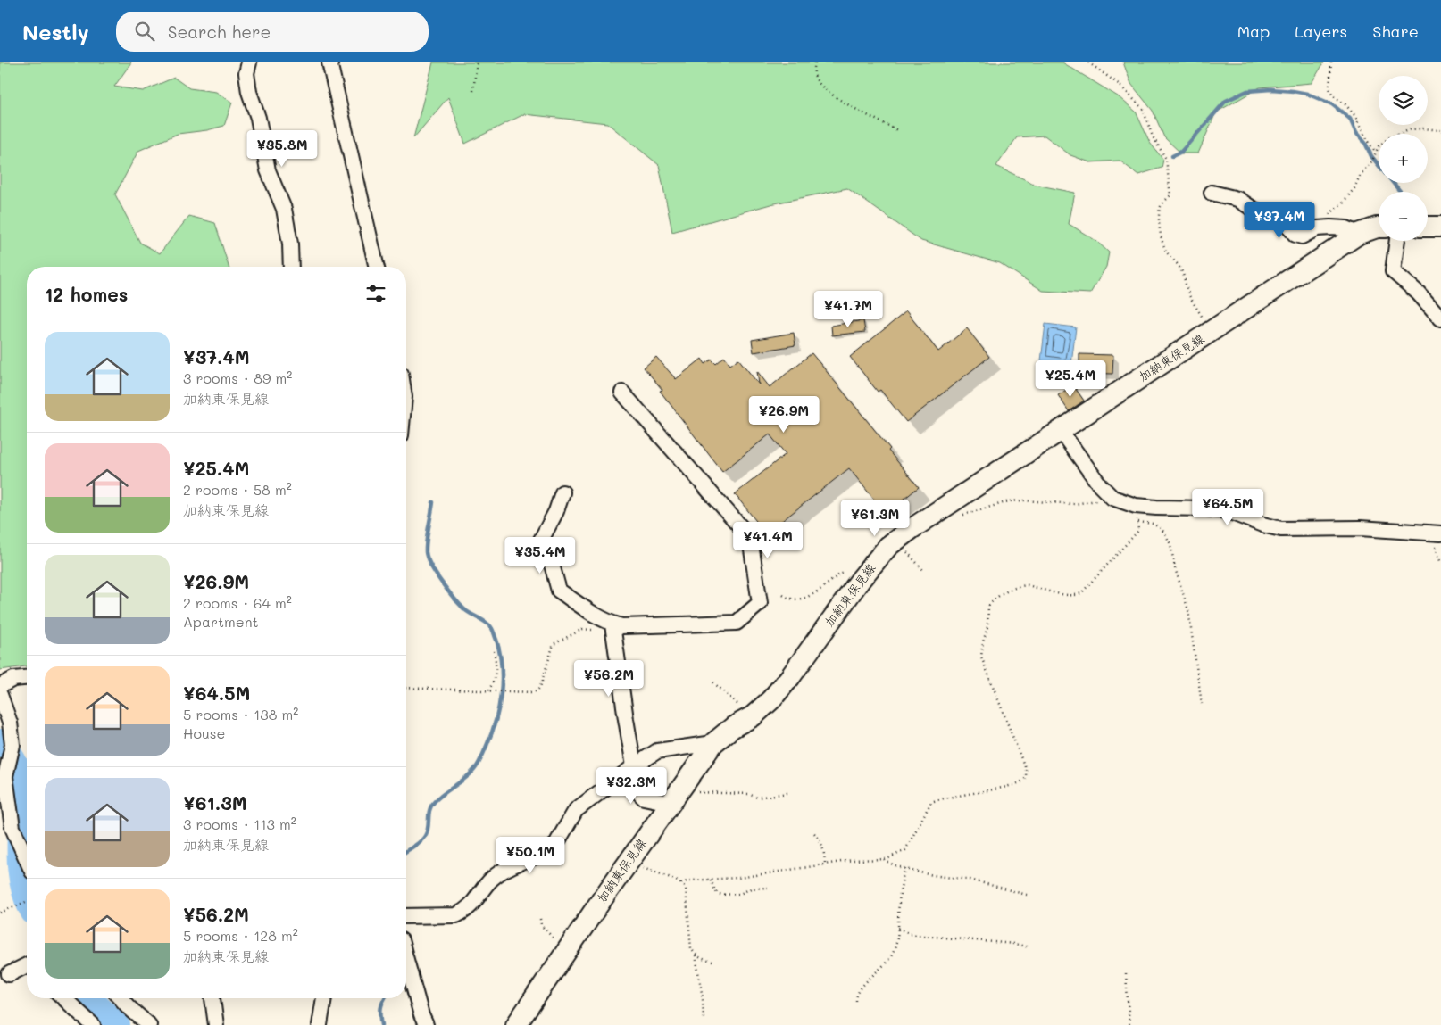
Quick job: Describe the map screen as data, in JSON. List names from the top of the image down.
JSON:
{
  "streets": {
    "main road": ["加納東保見線"]
  },
  "page": {
    "header": "Nestly",
    "search": "Search here",
    "nav": ["Map", "Layers", "Share"],
    "map_buttons": ["+", "−"],
    "price": [
      "¥35.8M",
      "¥37.4M",
      "¥41.7M",
      "¥25.4M",
      "¥26.9M",
      "¥64.5M",
      "¥61.3M",
      "¥41.4M",
      "¥35.4M",
      "¥56.2M",
      "¥32.3M",
      "¥50.1M"
    ],
    "heading": "12 homes",
    "list": [
      {
        "name": "¥37.4M",
        "note": "3 rooms · 89 m² · 加納東保見線"
      },
      {
        "name": "¥25.4M",
        "note": "2 rooms · 58 m² · 加納東保見線"
      },
      {
        "name": "¥26.9M",
        "note": "2 rooms · 64 m² · Apartment"
      },
      {
        "name": "¥64.5M",
        "note": "5 rooms · 138 m² · House"
      },
      {
        "name": "¥61.3M",
        "note": "3 rooms · 113 m² · 加納東保見線"
      },
      {
        "name": "¥56.2M",
        "note": "5 rooms · 128 m² · 加納東保見線"
      }
    ]
  }
}
